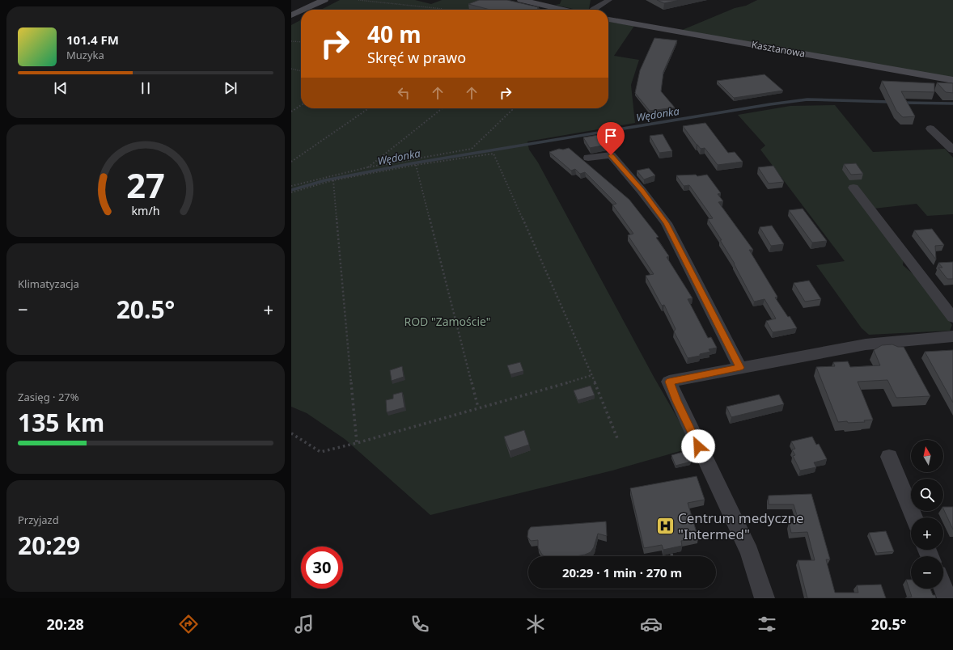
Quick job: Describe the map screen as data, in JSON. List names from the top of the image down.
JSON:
{
  "streets": {
    "street": ["Kasztanowa"]
  },
  "water": ["Wędonka"],
  "parks": ["ROD \"Zamoście\""],
  "places": {
    "hospital": ["Centrum medyczne \"Intermed\""]
  },
  "north": "top",
  "page": {
    "turn": ["40 m", "Skręć w prawo"],
    "song": ["101.4 FM", "Muzyka"],
    "tile": [
      "Klimatyzacja",
      ["Zasięg · 27%", "135 km"],
      ["Przyjazd", "20:29"]
    ],
    "heat": ["−", "20.5°", "+"],
    "map_buttons": ["+", "−"],
    "limit": "30",
    "trip": "20:29 · 1 min · 270 m",
    "tabs": ["20:28", "20.5°"],
    "gauge": ["27", "km/h"]
  }
}
